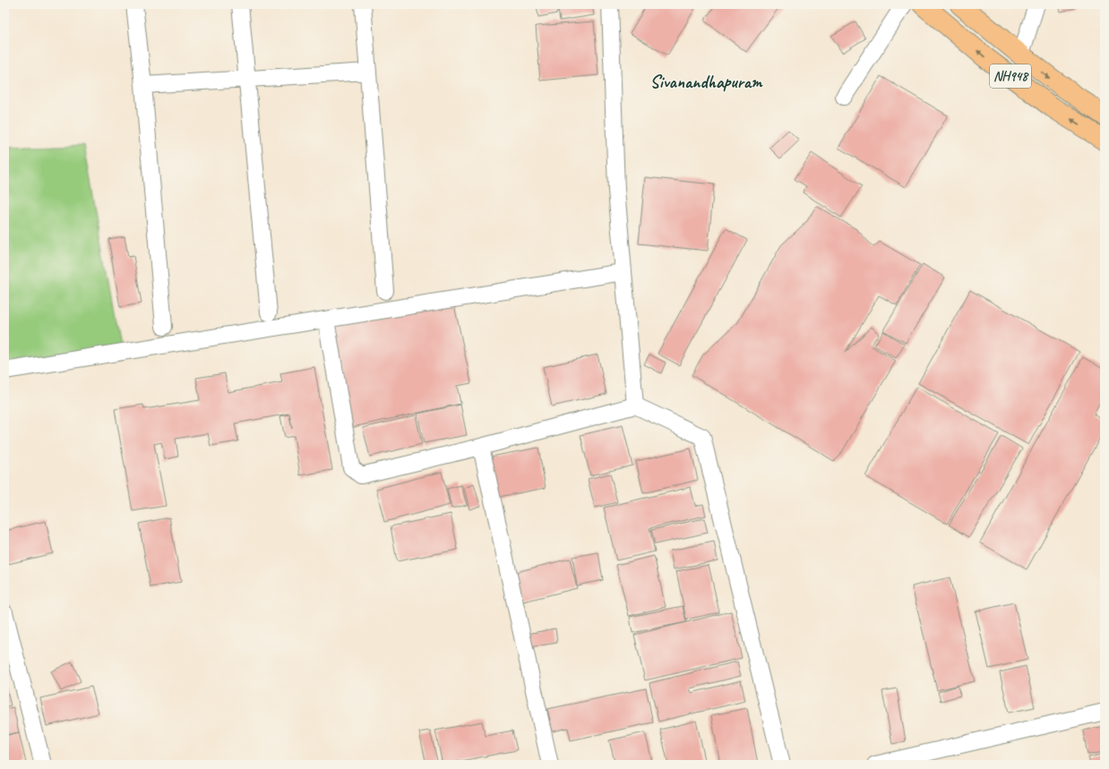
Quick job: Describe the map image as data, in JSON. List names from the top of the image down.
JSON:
{
  "streets": {
    "highway": ["NH948"]
  },
  "districts": ["Sivanandhapuram"]
}
